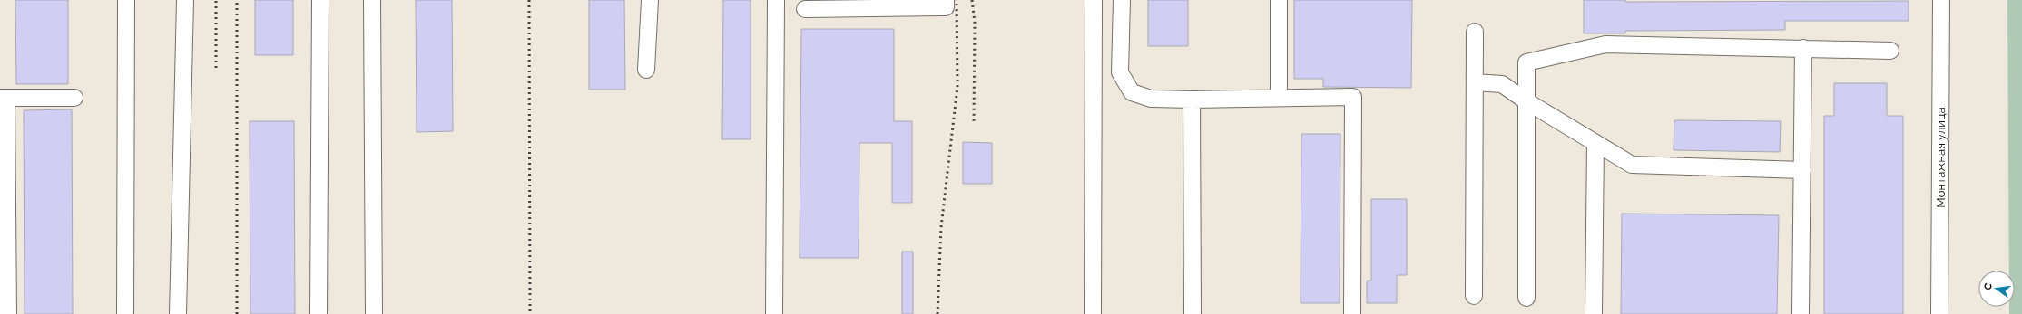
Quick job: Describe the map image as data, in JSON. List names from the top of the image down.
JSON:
{
  "streets": {
    "street": ["Монтажная улица"]
  },
  "north": "left"
}
